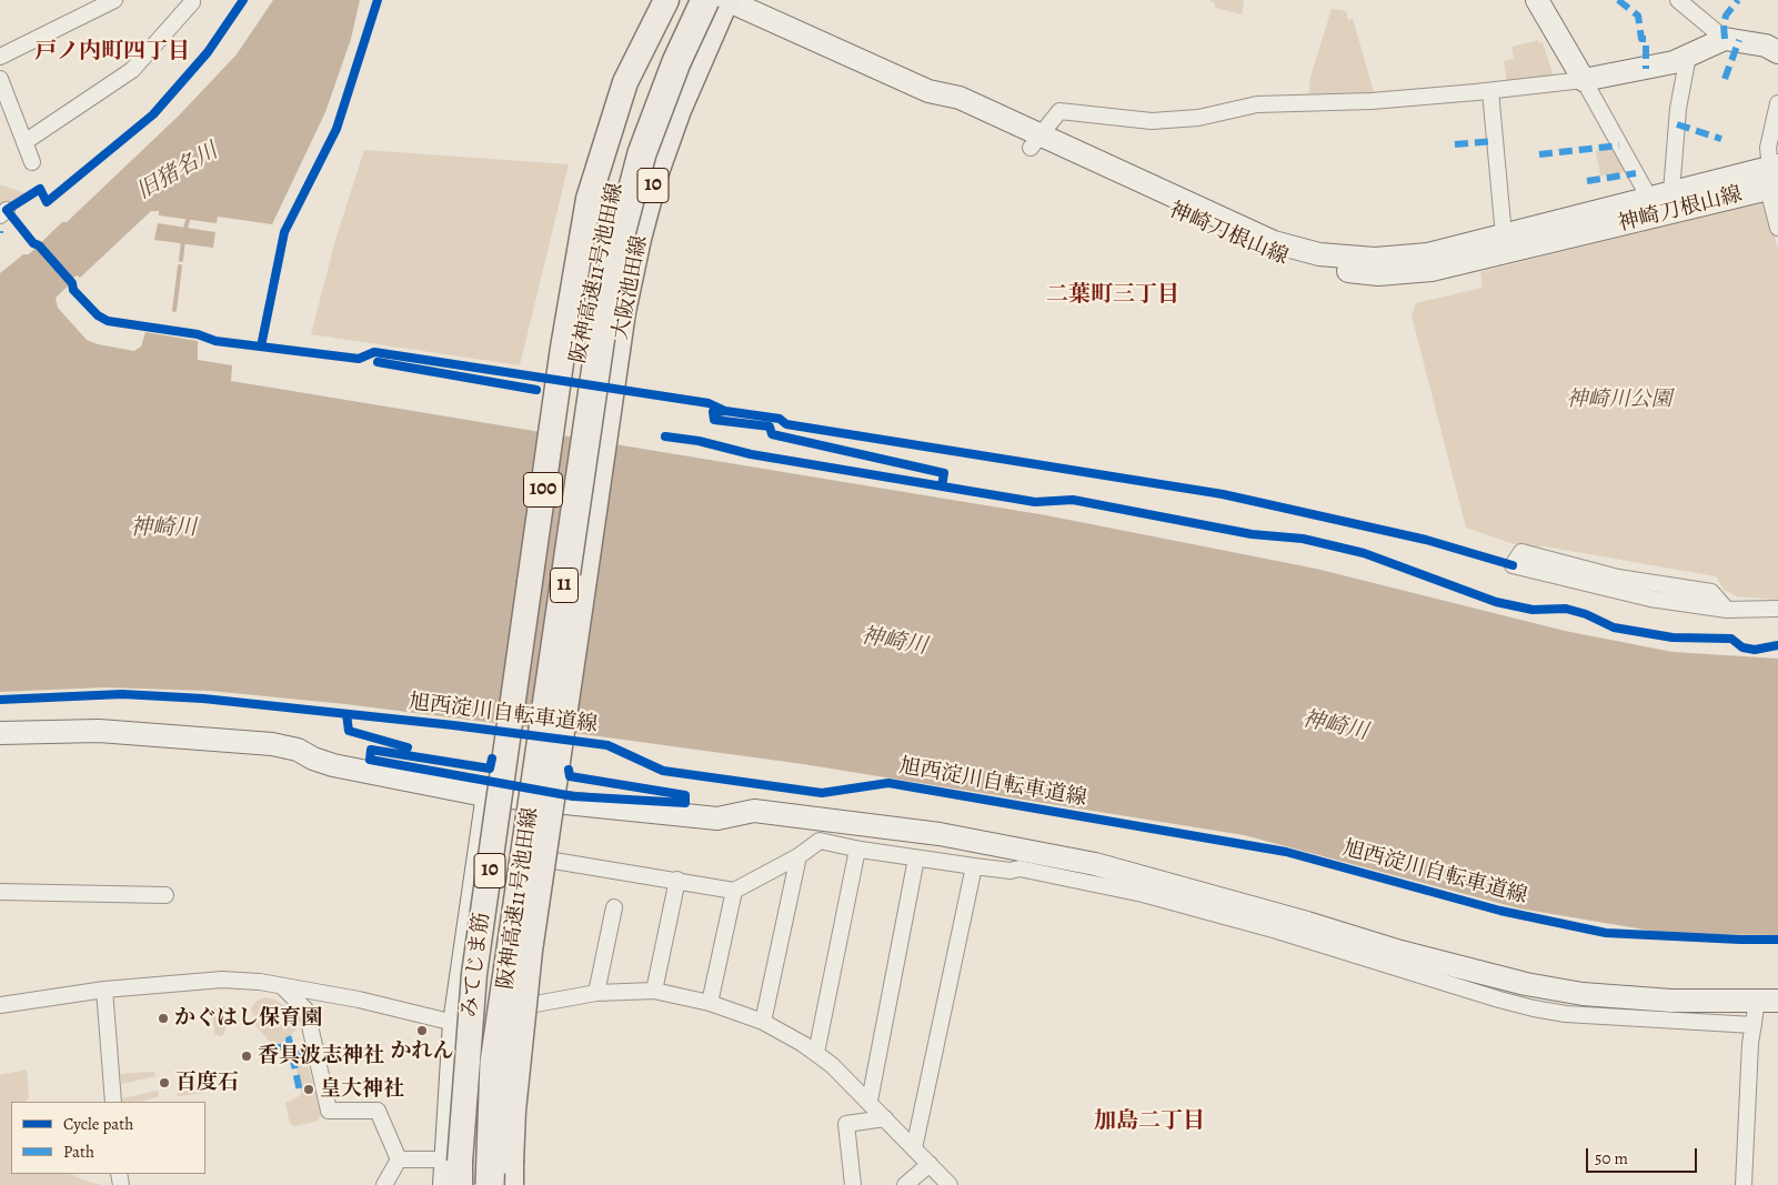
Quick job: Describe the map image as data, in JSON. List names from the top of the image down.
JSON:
{
  "streets": {
    "highway": ["阪神高速11号池田線", "11"],
    "main road": [
      "10",
      "大阪池田線",
      "100",
      "みてじま筋"
    ],
    "street": ["神崎刀根山線"],
    "cycle path": ["旭西淀川自転車道線"]
  },
  "crossings": [
    ["神崎刀根山線", "大阪池田線"],
    ["阪神高速11号池田線", "みてじま筋"],
    ["100", "みてじま筋"]
  ],
  "districts": ["戸ノ内町四丁目", "二葉町三丁目", "加島二丁目"],
  "water": ["旧猪名川", "神崎川"],
  "parks": ["神崎川公園"],
  "places": [
    "かぐはし保育園",
    "かれん",
    "香具波志神社",
    "百度石",
    "皇大神社"
  ],
  "legend": ["Cycle path", "Path"],
  "scale_bar": "50 m"
}
